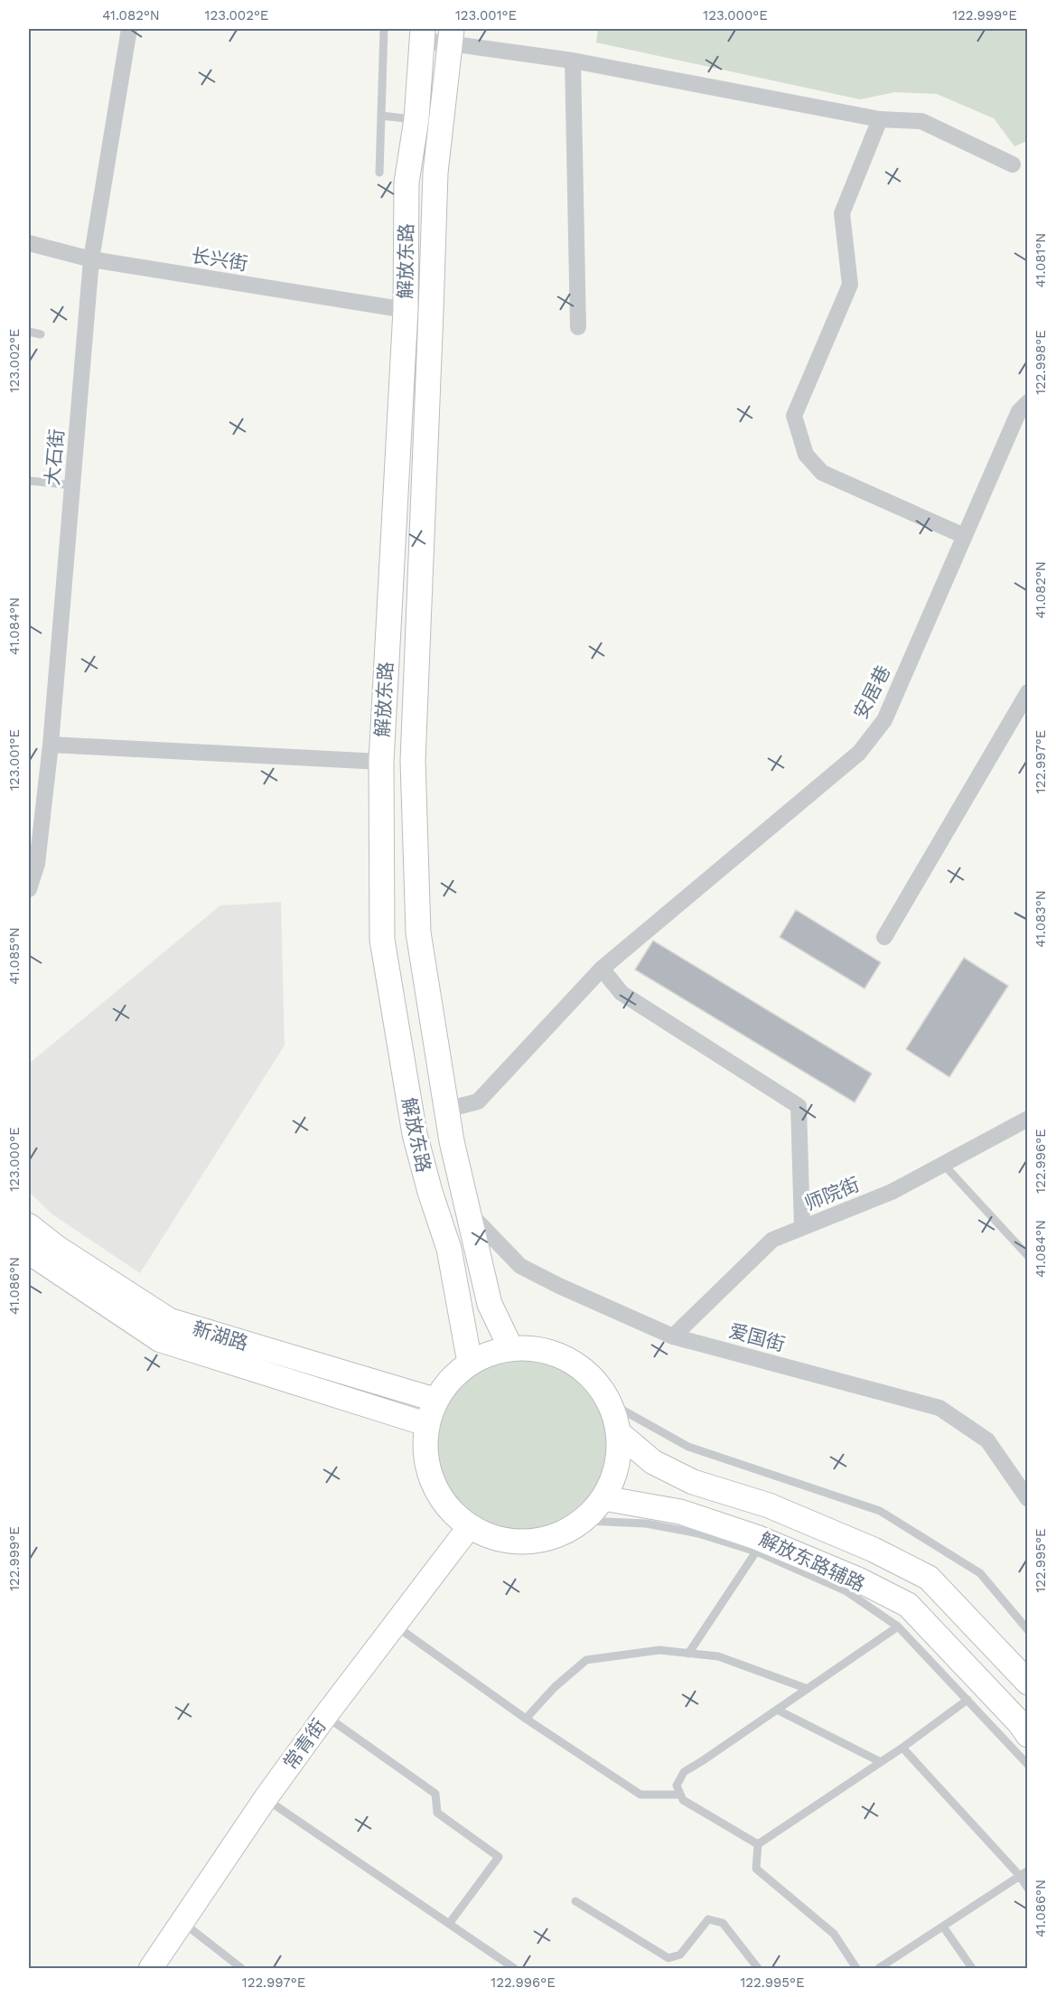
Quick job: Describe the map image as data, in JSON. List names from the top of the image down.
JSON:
{
  "streets": {
    "main road": ["解放东路", "新湖路", "常青街"],
    "street": [
      "长兴街",
      "大石街",
      "安居巷",
      "师院街",
      "爱国街"
    ],
    "lane": ["解放东路辅路"]
  },
  "crossings": [
    ["长兴街", "解放东路"],
    ["长兴街", "大石街"],
    ["解放东路", "安居巷"],
    ["解放东路", "爱国街"],
    ["师院街", "爱国街"]
  ],
  "coordinates": [
    "41.082°N",
    "123.002°E",
    "123.001°E",
    "123.000°E",
    "122.999°E",
    "41.081°N",
    "122.998°E",
    "41.084°N",
    "122.997°E",
    "41.083°N",
    "41.085°N",
    "122.996°E",
    "41.086°N",
    "122.995°E"
  ]
}
